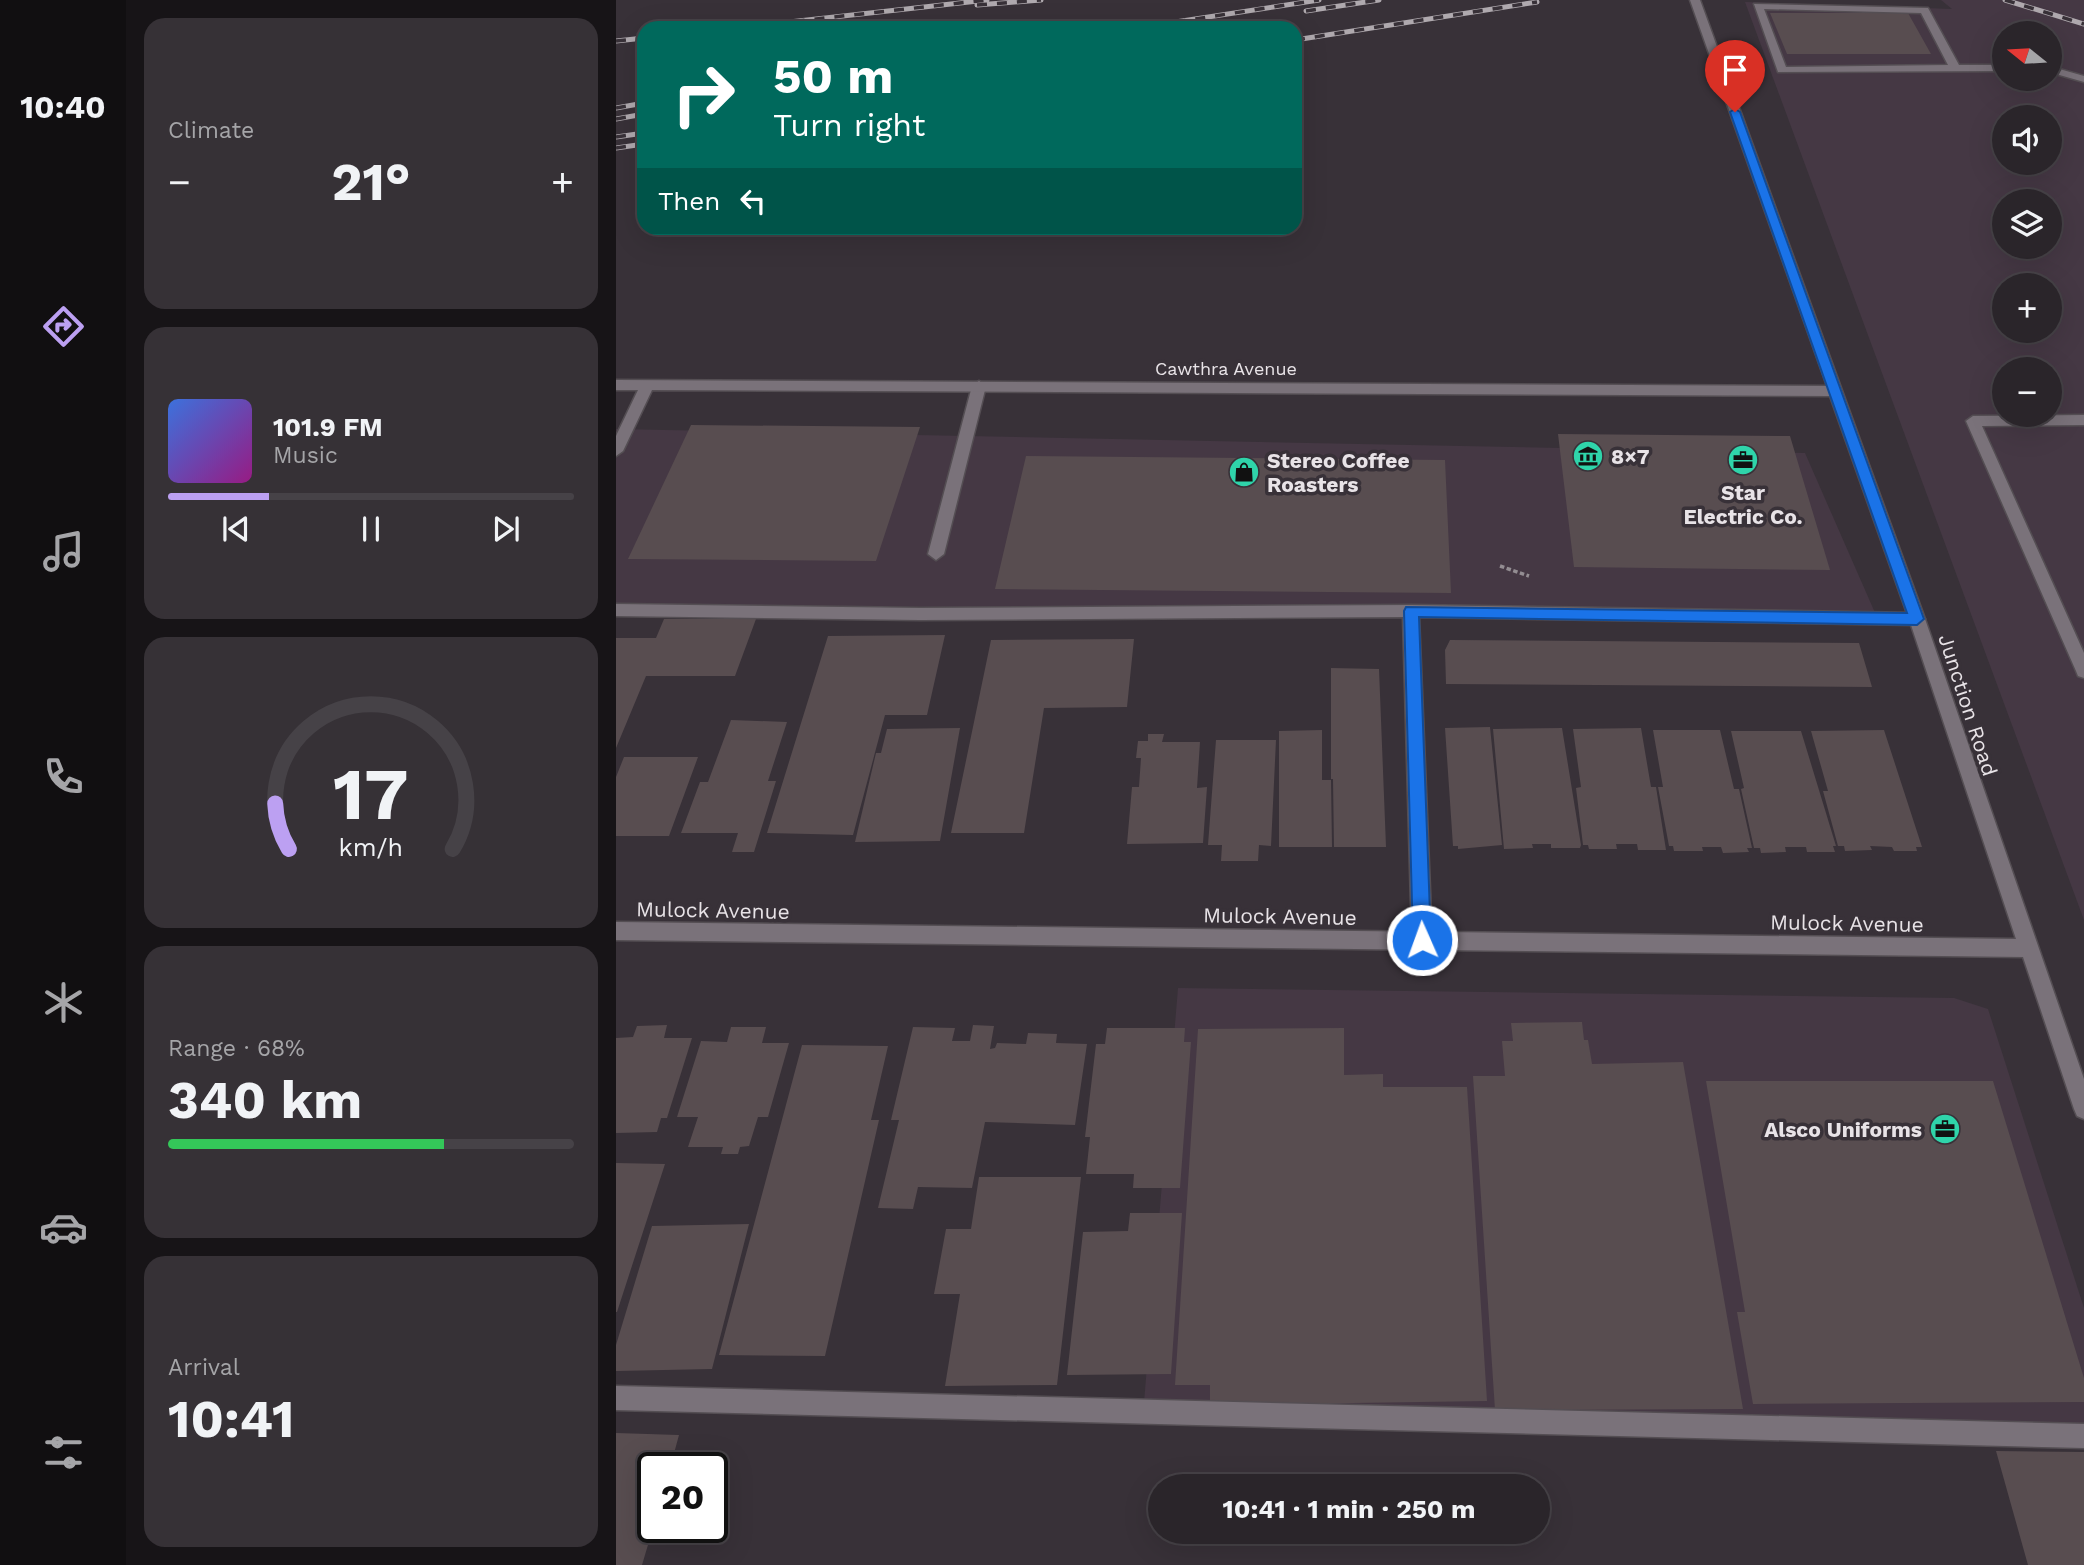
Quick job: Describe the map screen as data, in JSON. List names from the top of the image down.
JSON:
{
  "streets": {
    "street": ["Cawthra Avenue", "Junction Road", "Mulock Avenue"]
  },
  "crossings": [
    ["Cawthra Avenue", "Junction Road"],
    ["Junction Road", "Mulock Avenue"]
  ],
  "places": {
    "museum": ["8×7"],
    "office": ["Star Electric Co.", "Alsco Uniforms"],
    "shop": ["Stereo Coffee Roasters"]
  },
  "north": "left",
  "page": {
    "tabs": "10:40",
    "tile": [
      "Climate",
      ["Range · 68%", "340 km"],
      ["Arrival", "10:41"]
    ],
    "map_buttons": ["+", "−"],
    "turn": ["50 m", "Turn right"],
    "heat": ["−", "21°", "+"],
    "then": "Then",
    "song": ["101.9 FM", "Music"],
    "limit": "20",
    "trip": "10:41 · 1 min · 250 m",
    "gauge": ["17", "km/h"]
  }
}
